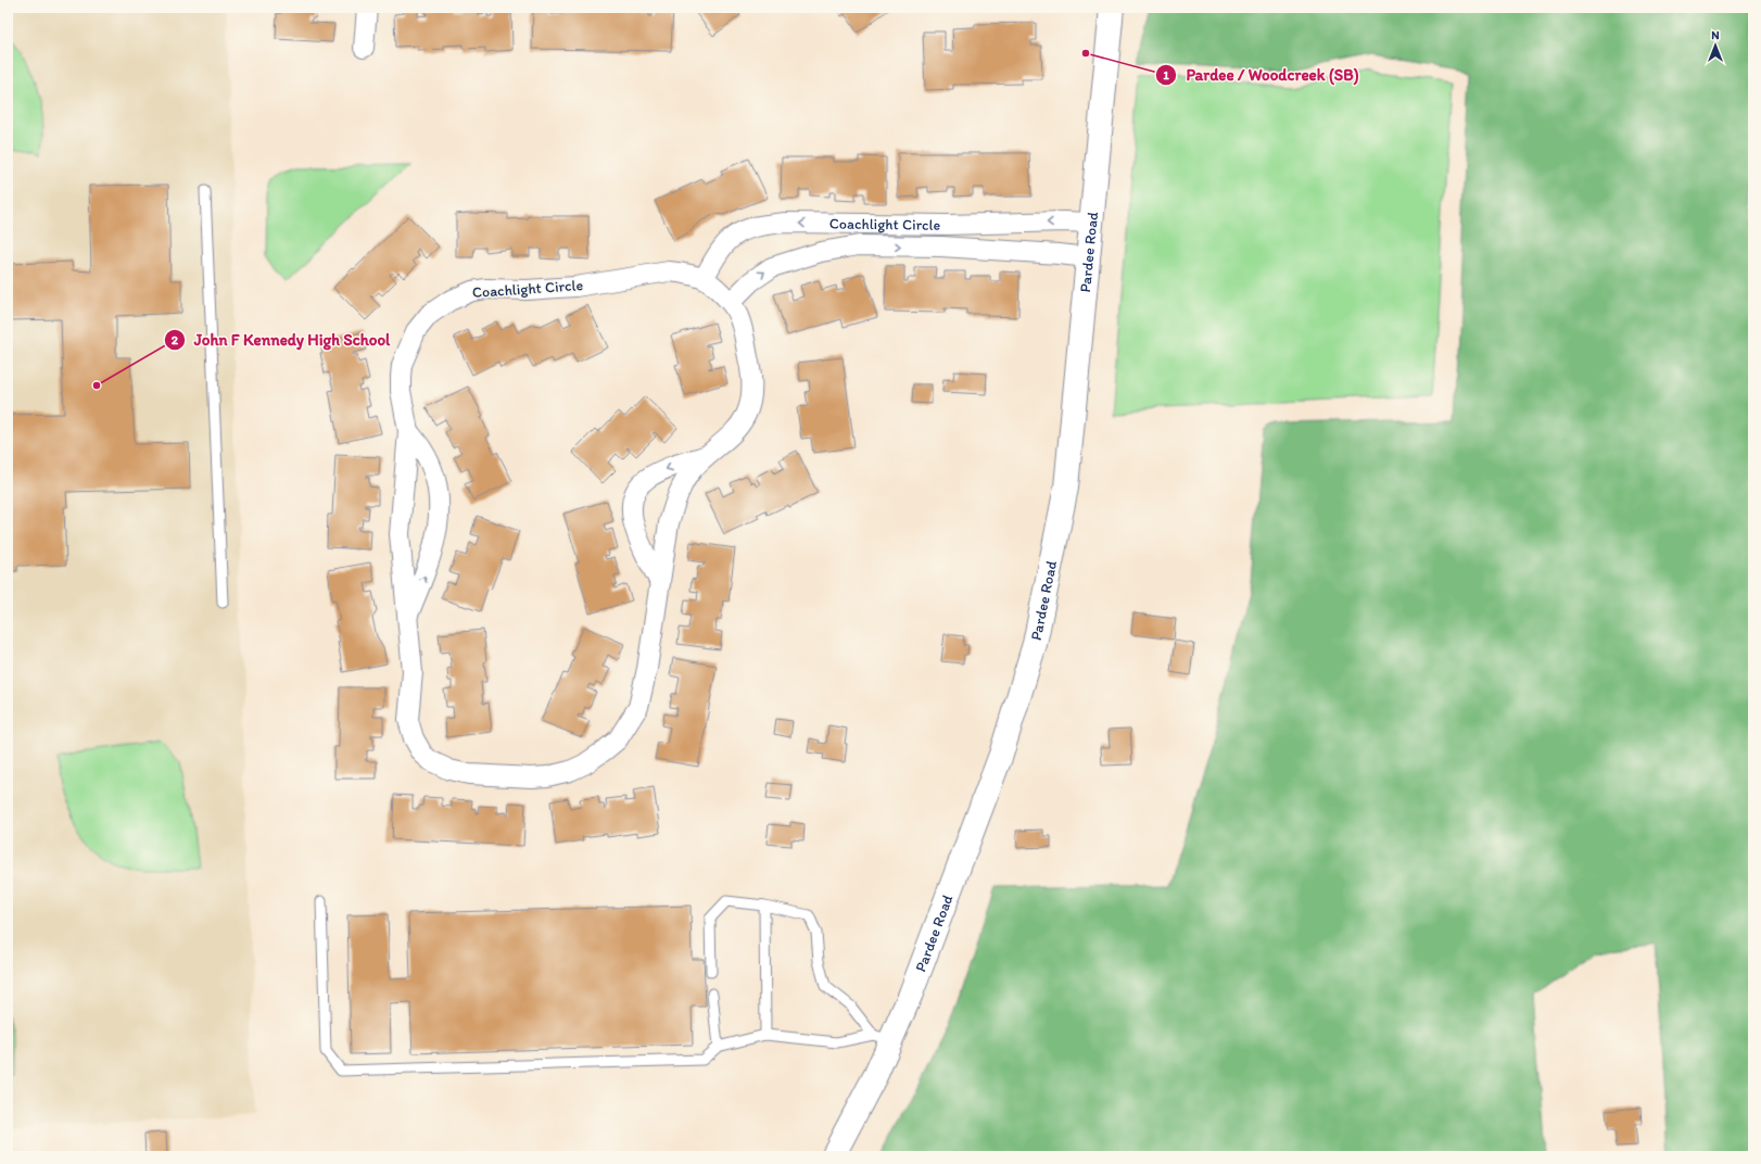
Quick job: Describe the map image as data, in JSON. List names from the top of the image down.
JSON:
{
  "streets": {
    "main road": ["Pardee Road"],
    "street": ["Coachlight Circle"]
  },
  "crossings": [
    ["Coachlight Circle", "Pardee Road"]
  ],
  "places": ["Pardee / Woodcreek (SB)", "John F Kennedy High School"],
  "north": "top"
}
